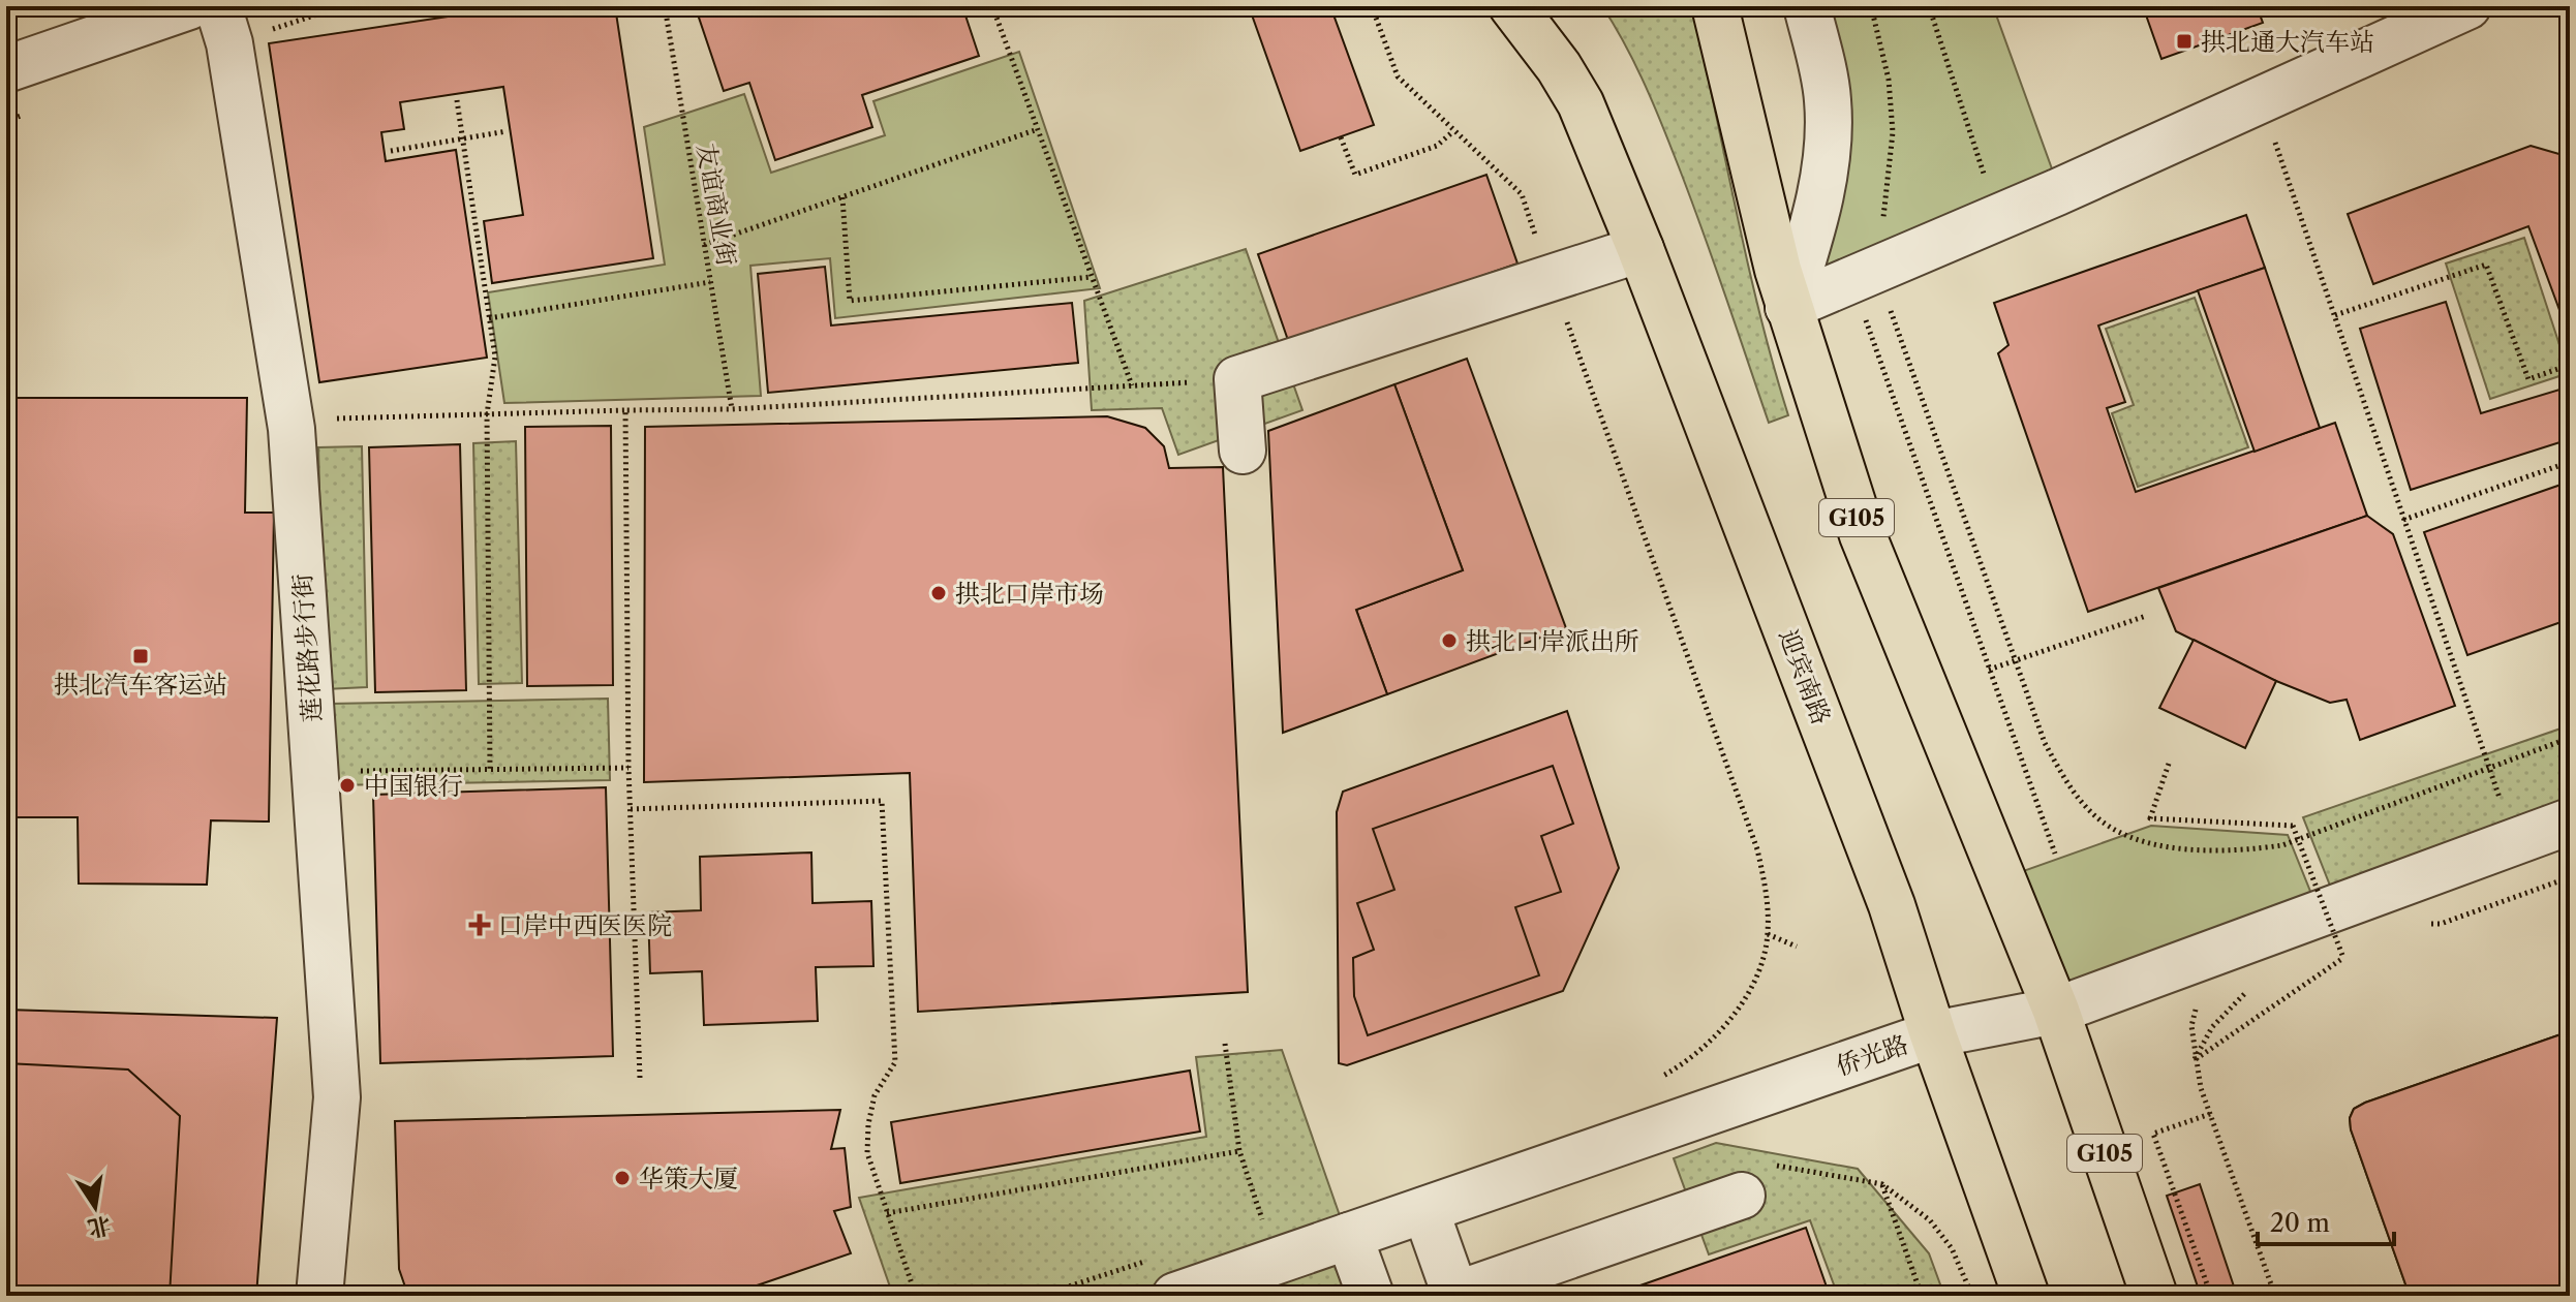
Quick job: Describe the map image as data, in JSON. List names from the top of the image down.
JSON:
{
  "streets": {
    "highway": ["G105", "迎宾南路"],
    "street": ["莲花路步行街", "侨光路"],
    "path": ["友谊商业街"]
  },
  "crossings": [
    ["G105", "侨光路"],
    ["迎宾南路", "侨光路"]
  ],
  "places": {
    "transit": ["拱北通大汽车站", "拱北汽车客运站"],
    "other": [
      "拱北口岸市场",
      "拱北口岸派出所",
      "中国银行",
      "华策大厦"
    ],
    "health": ["口岸中西医医院"]
  },
  "scale_bar": "20 m",
  "north": "bottom"
}
